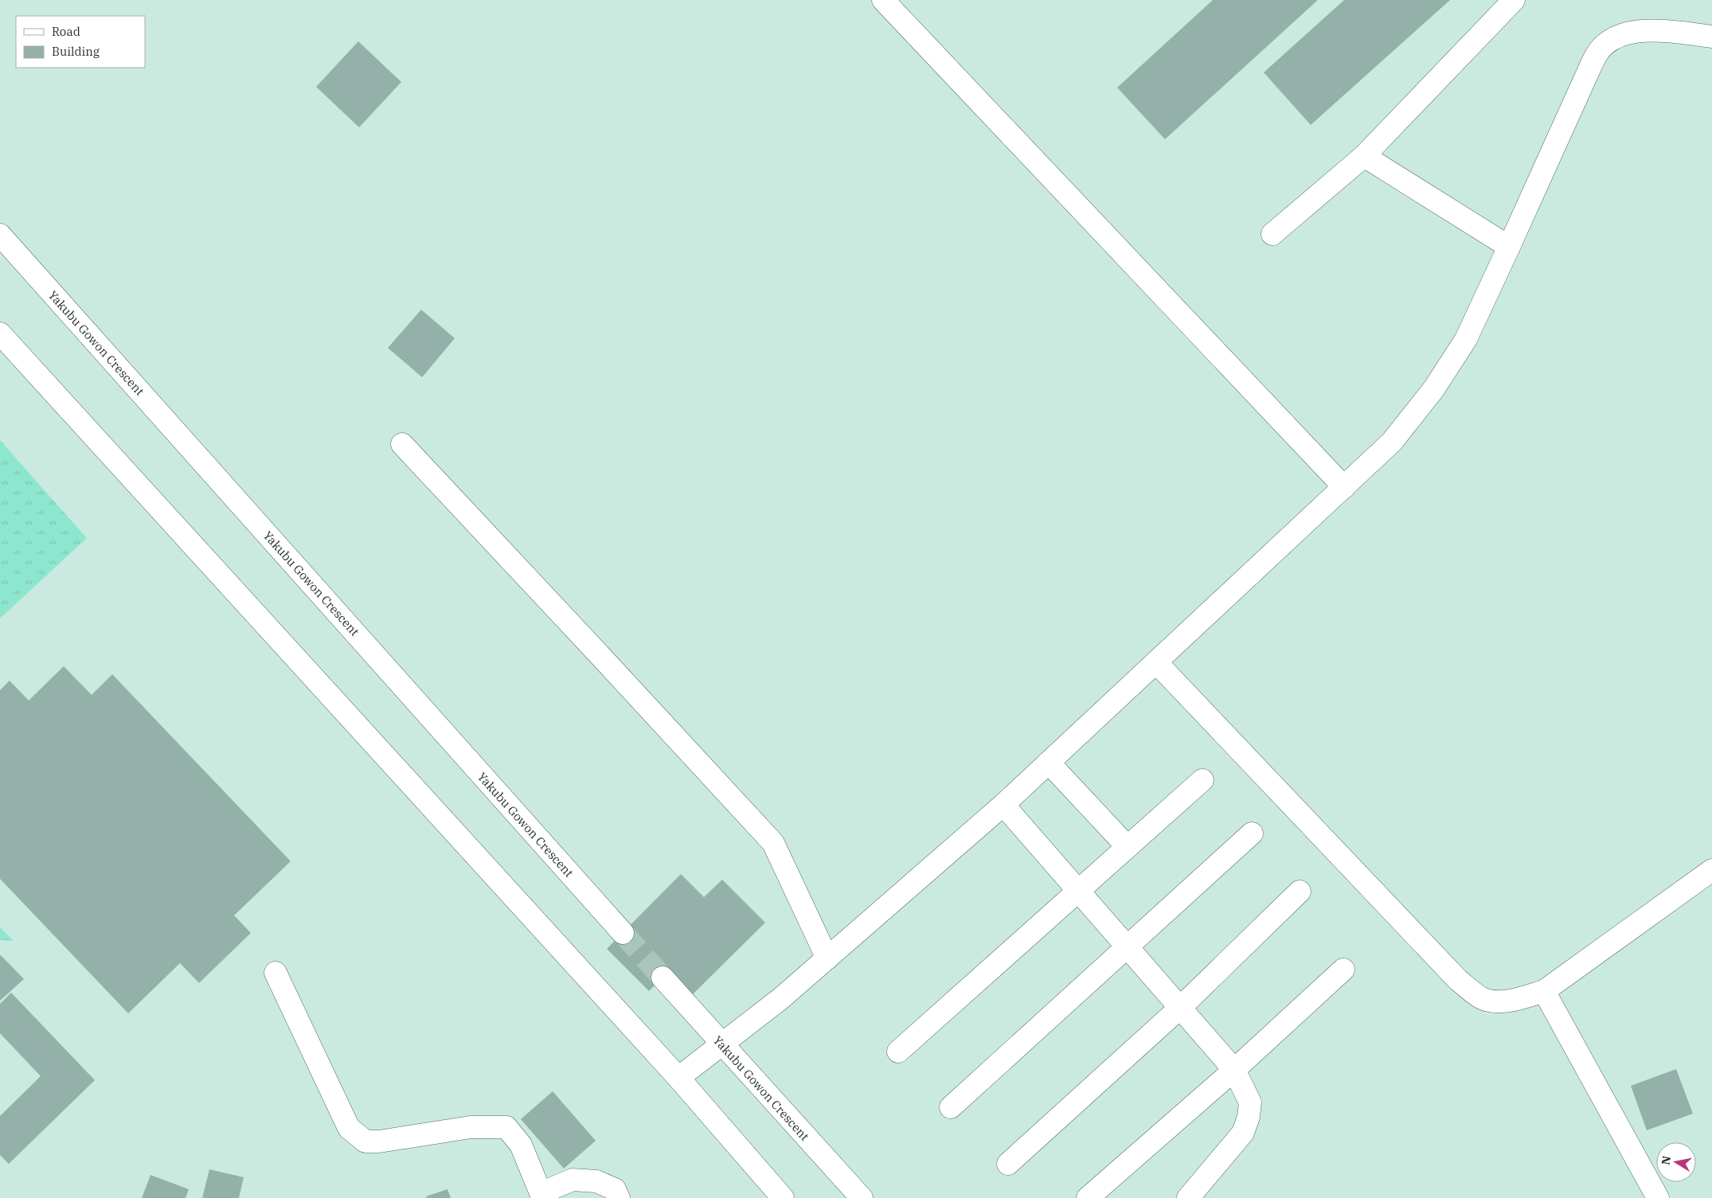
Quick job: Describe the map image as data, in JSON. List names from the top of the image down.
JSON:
{
  "streets": {
    "street": ["Yakubu Gowon Crescent"]
  },
  "legend": ["Road", "Building"],
  "north": "left"
}
